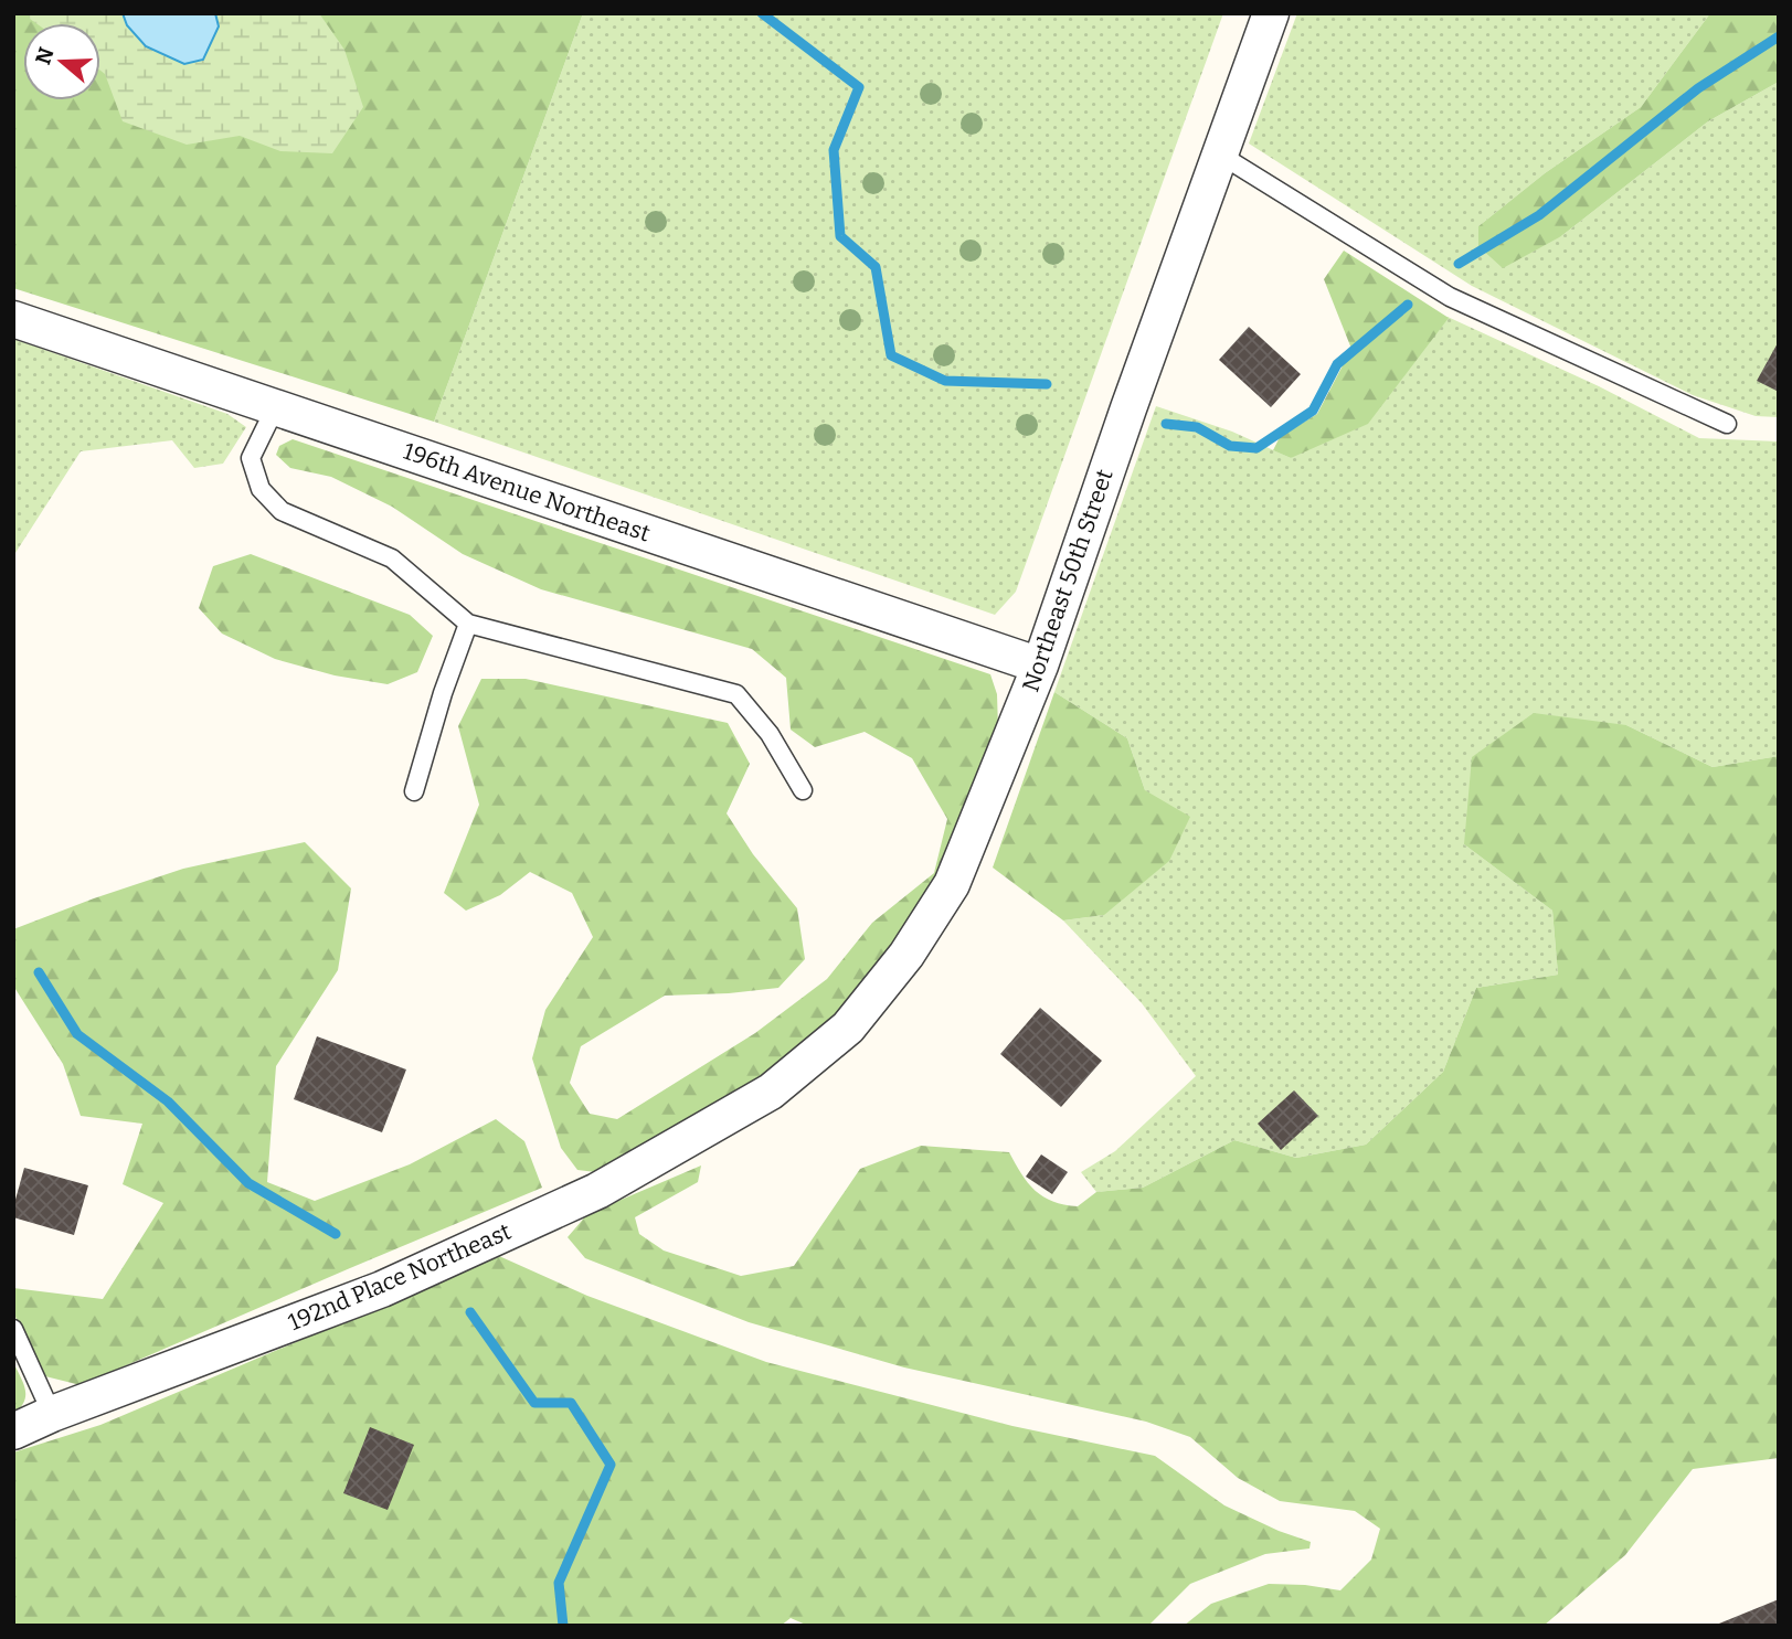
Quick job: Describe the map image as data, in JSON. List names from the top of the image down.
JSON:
{
  "streets": {
    "street": ["196th Avenue Northeast", "Northeast 50th Street", "192nd Place Northeast"]
  },
  "crossings": [
    ["196th Avenue Northeast", "Northeast 50th Street"],
    ["Northeast 50th Street", "192nd Place Northeast"]
  ],
  "north": "left"
}
